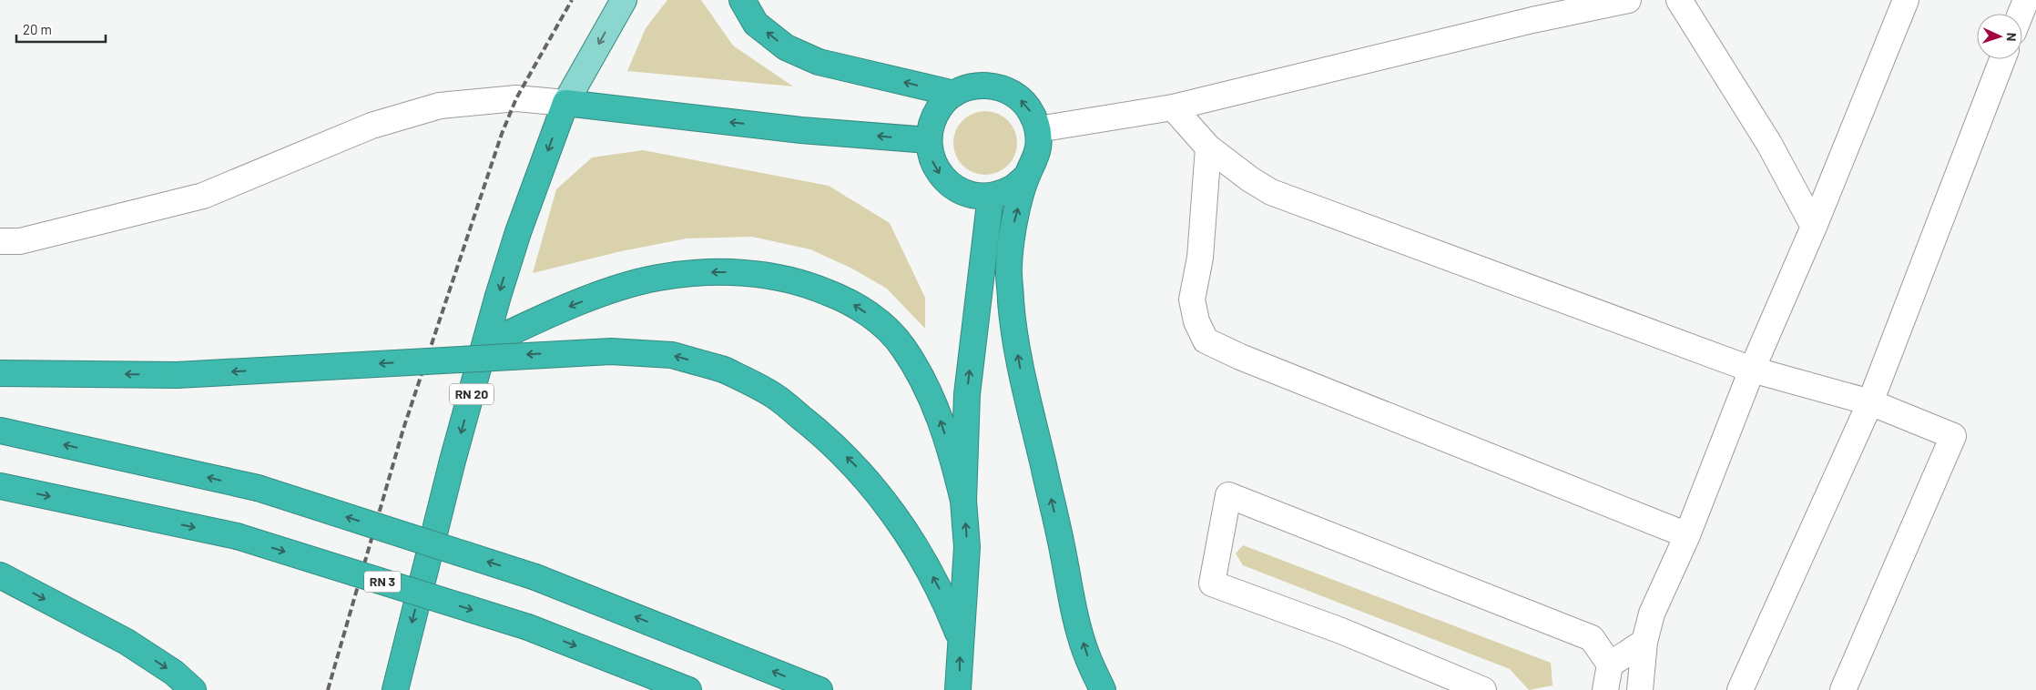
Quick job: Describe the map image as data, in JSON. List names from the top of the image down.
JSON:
{
  "streets": {
    "highway": ["RN 20", "RN 3"]
  },
  "scale_bar": "20 m",
  "north": "right"
}
